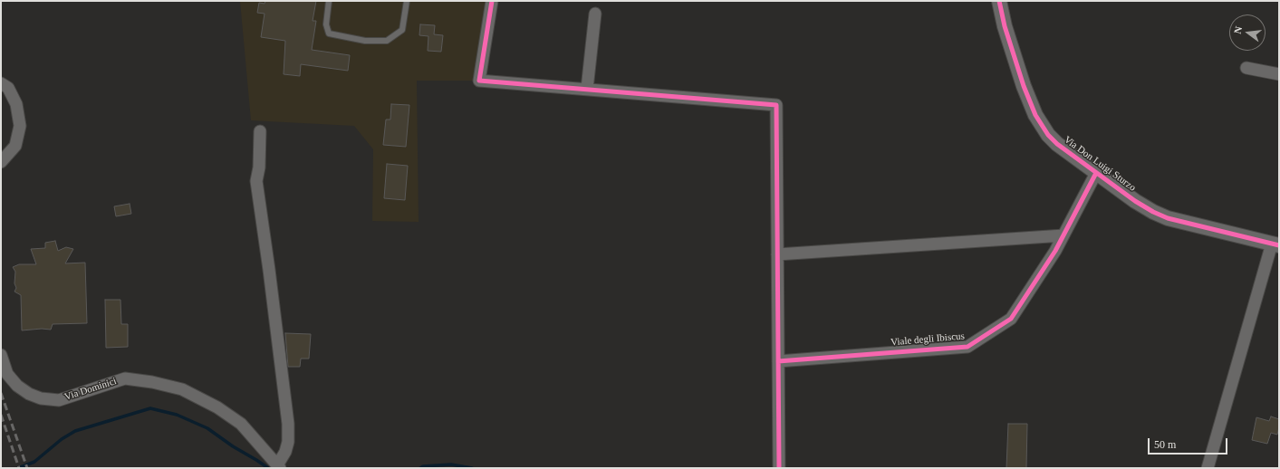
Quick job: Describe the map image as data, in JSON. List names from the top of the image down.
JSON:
{
  "streets": {
    "street": ["Via Don Luigi Sturzo", "Viale degli Ibiscus", "Via Dominici"]
  },
  "crossings": [
    ["Via Don Luigi Sturzo", "Viale degli Ibiscus"]
  ],
  "scale_bar": "50 m",
  "north": "left"
}
